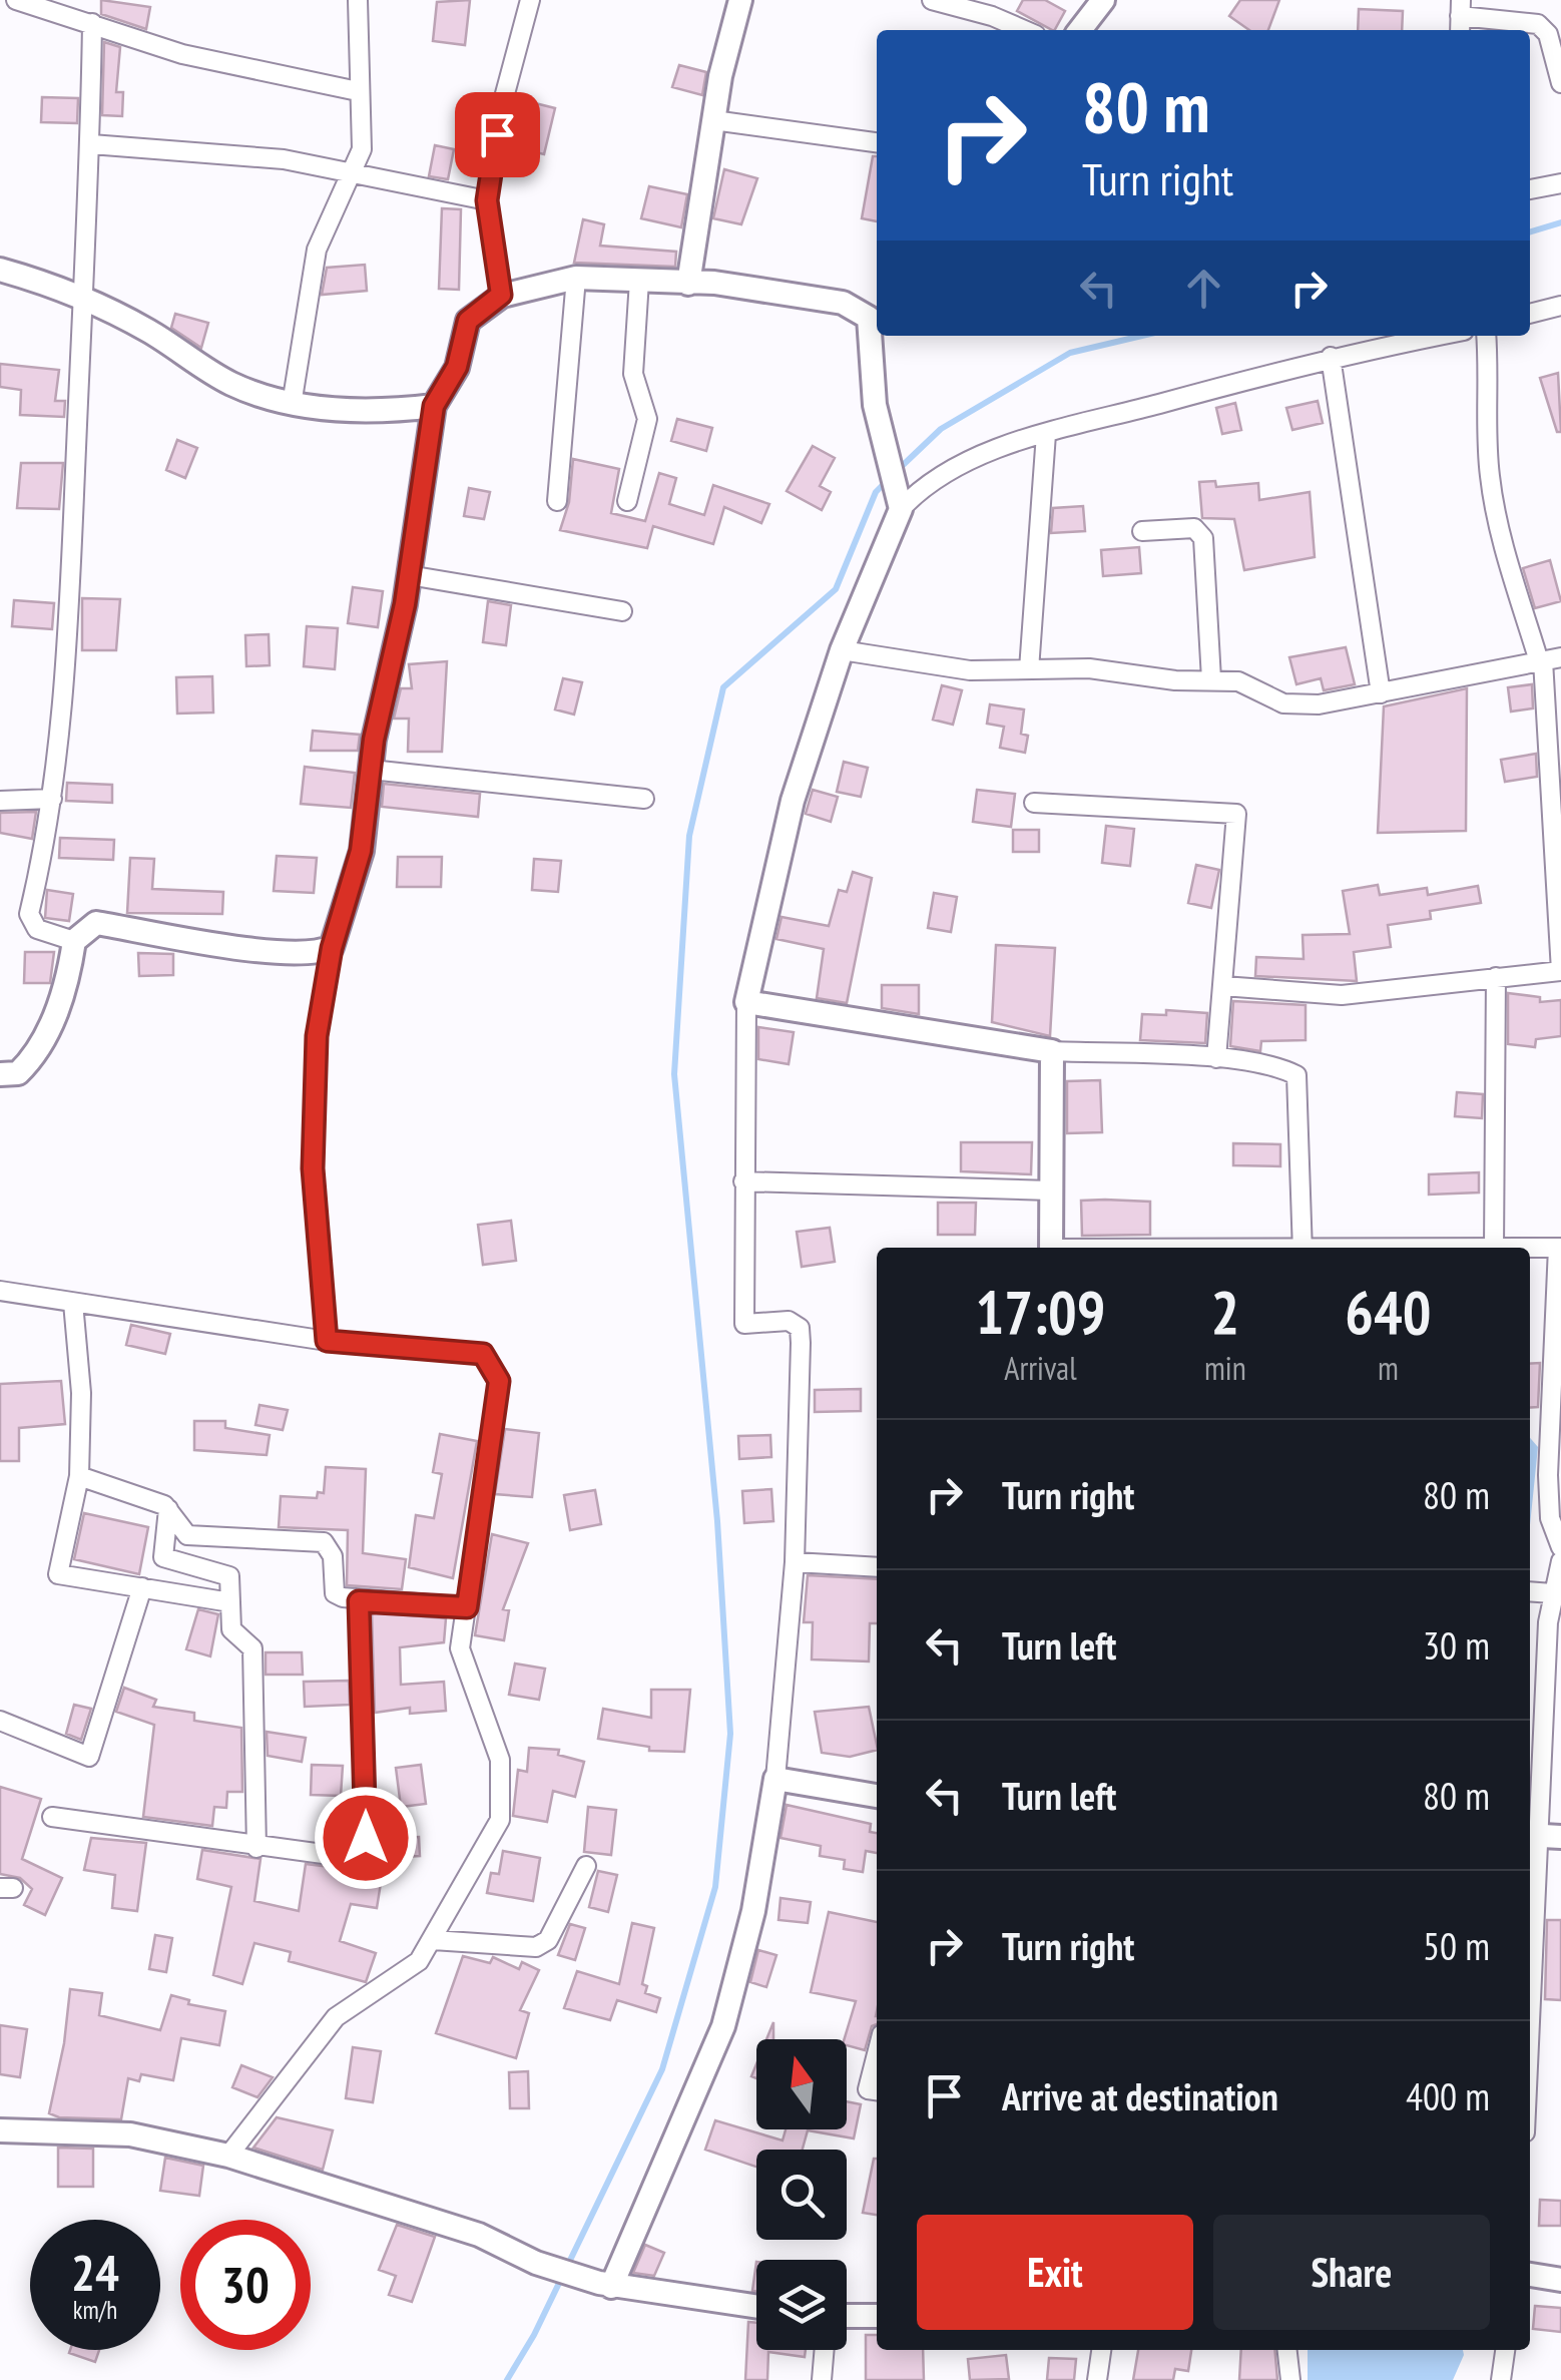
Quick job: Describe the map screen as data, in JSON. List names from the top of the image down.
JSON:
{
  "north": "top",
  "page": {
    "turn": ["80 m", "Turn right"],
    "eta": [
      "17:09",
      "Arrival",
      "2",
      "min",
      "640",
      "m"
    ],
    "list": [
      {
        "name": "Turn right",
        "value": "80 m"
      },
      {
        "name": "Turn left",
        "value": "30 m"
      },
      {
        "name": "Turn left",
        "value": "80 m"
      },
      {
        "name": "Turn right",
        "value": "50 m"
      },
      {
        "name": "Arrive at destination",
        "value": "400 m"
      }
    ],
    "buttons": ["Exit", "Share"],
    "speed": "24 km/h",
    "limit": "30"
  }
}
